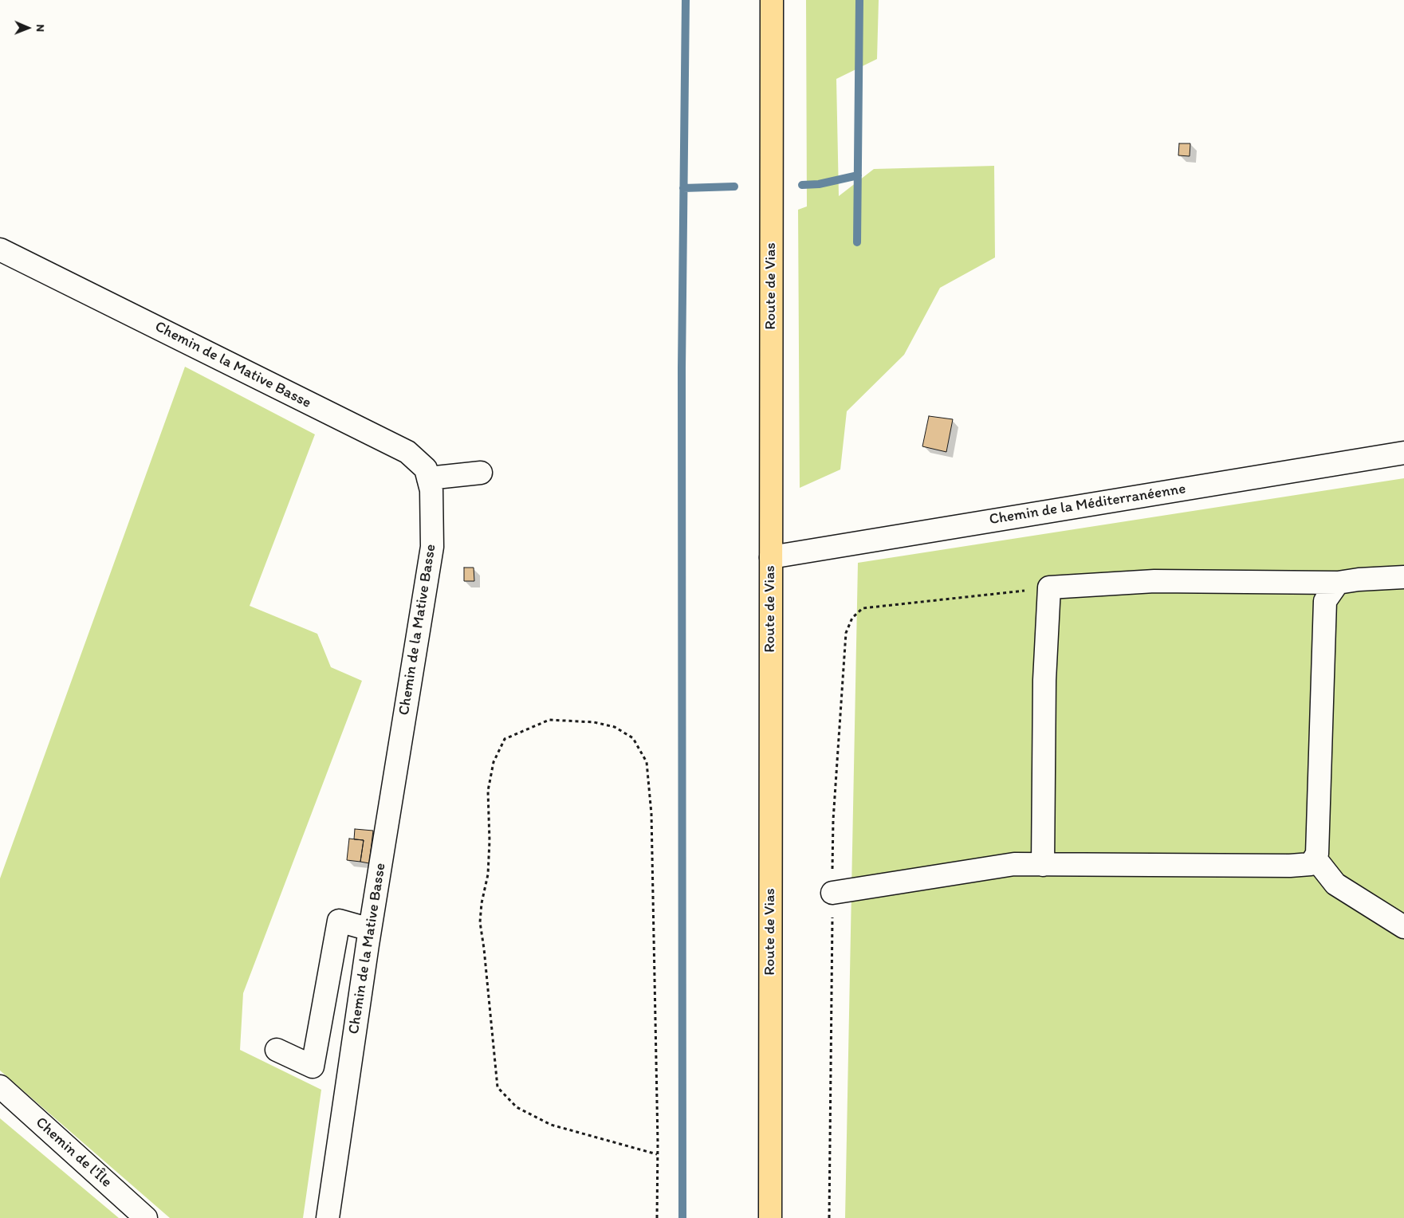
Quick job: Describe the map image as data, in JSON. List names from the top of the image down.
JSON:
{
  "streets": {
    "main road": ["Route de Vias"],
    "street": ["Chemin de la Mative Basse", "Chemin de la Méditerranéenne", "Chemin de l'Île"]
  },
  "crossings": [
    ["Route de Vias", "Chemin de la Méditerranéenne"]
  ],
  "north": "right"
}
